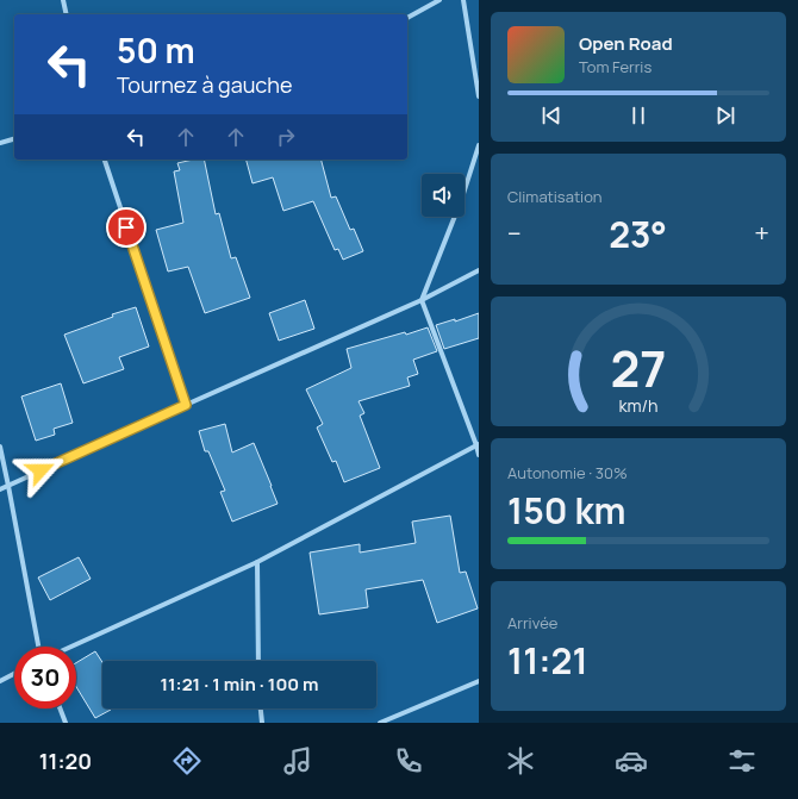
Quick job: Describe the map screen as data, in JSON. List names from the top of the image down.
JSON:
{
  "page": {
    "turn": ["50 m", "Tournez à gauche"],
    "song": ["Open Road", "Tom Ferris"],
    "tile": [
      "Climatisation",
      ["Autonomie · 30%", "150 km"],
      ["Arrivée", "11:21"]
    ],
    "heat": ["−", "23°", "+"],
    "limit": "30",
    "trip": "11:21 · 1 min · 100 m",
    "tabs": "11:20",
    "gauge": ["27", "km/h"]
  }
}
